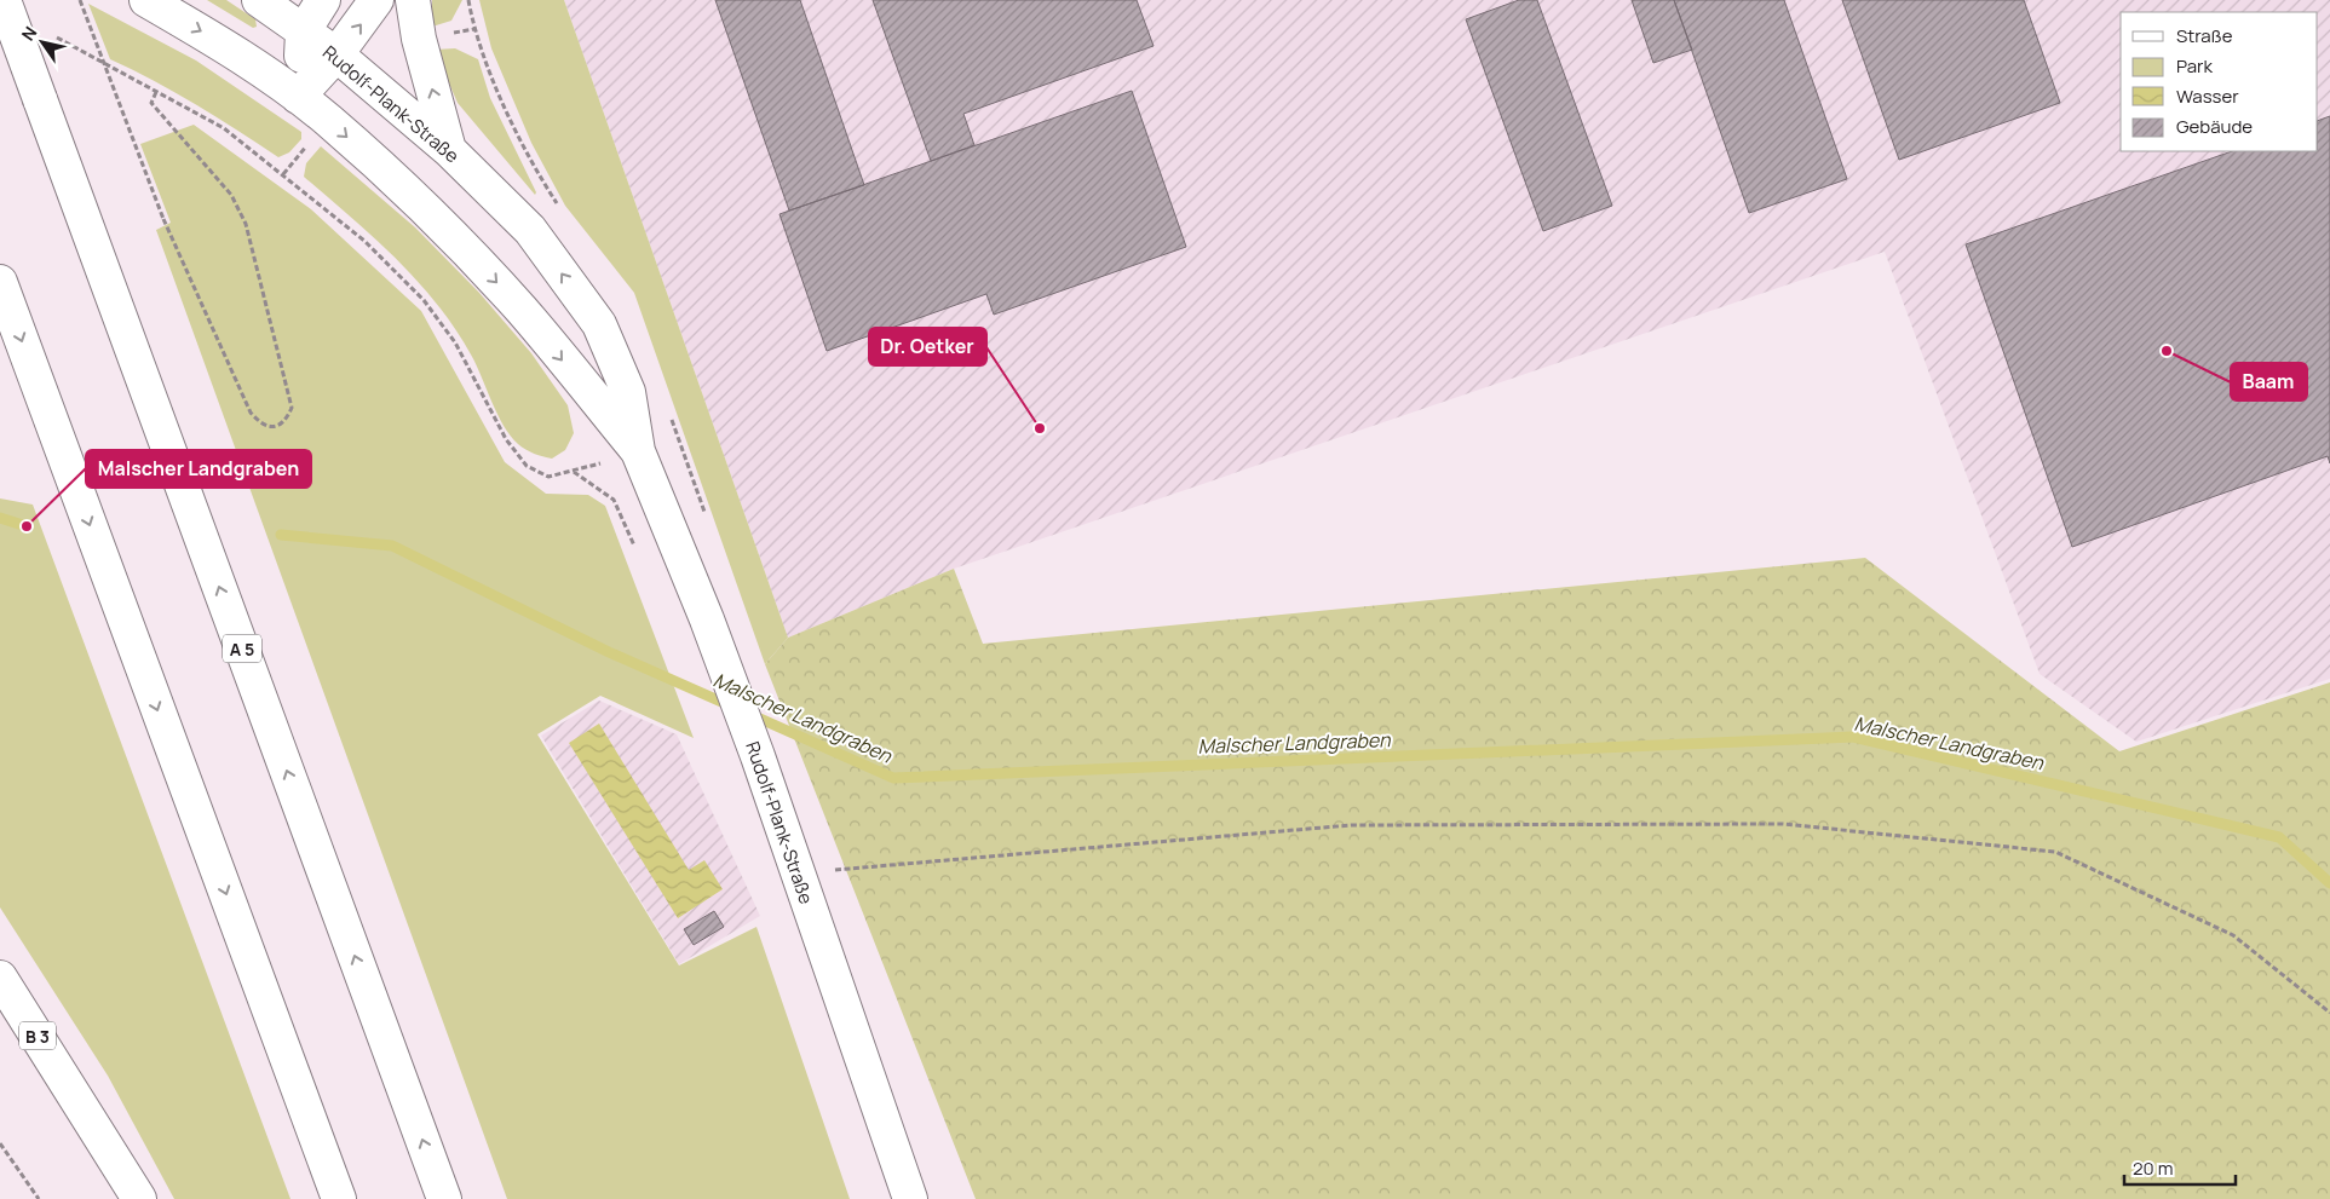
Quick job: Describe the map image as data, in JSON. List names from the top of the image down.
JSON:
{
  "streets": {
    "main road": ["Rudolf-Plank-Straße", "A 5", "B 3"]
  },
  "water": ["Malscher Landgraben"],
  "places": ["Baam", "Dr. Oetker", "Malscher Landgraben"],
  "legend": [
    "Straße",
    "Park",
    "Wasser",
    "Gebäude"
  ],
  "scale_bar": "20 m",
  "north": "top left"
}
